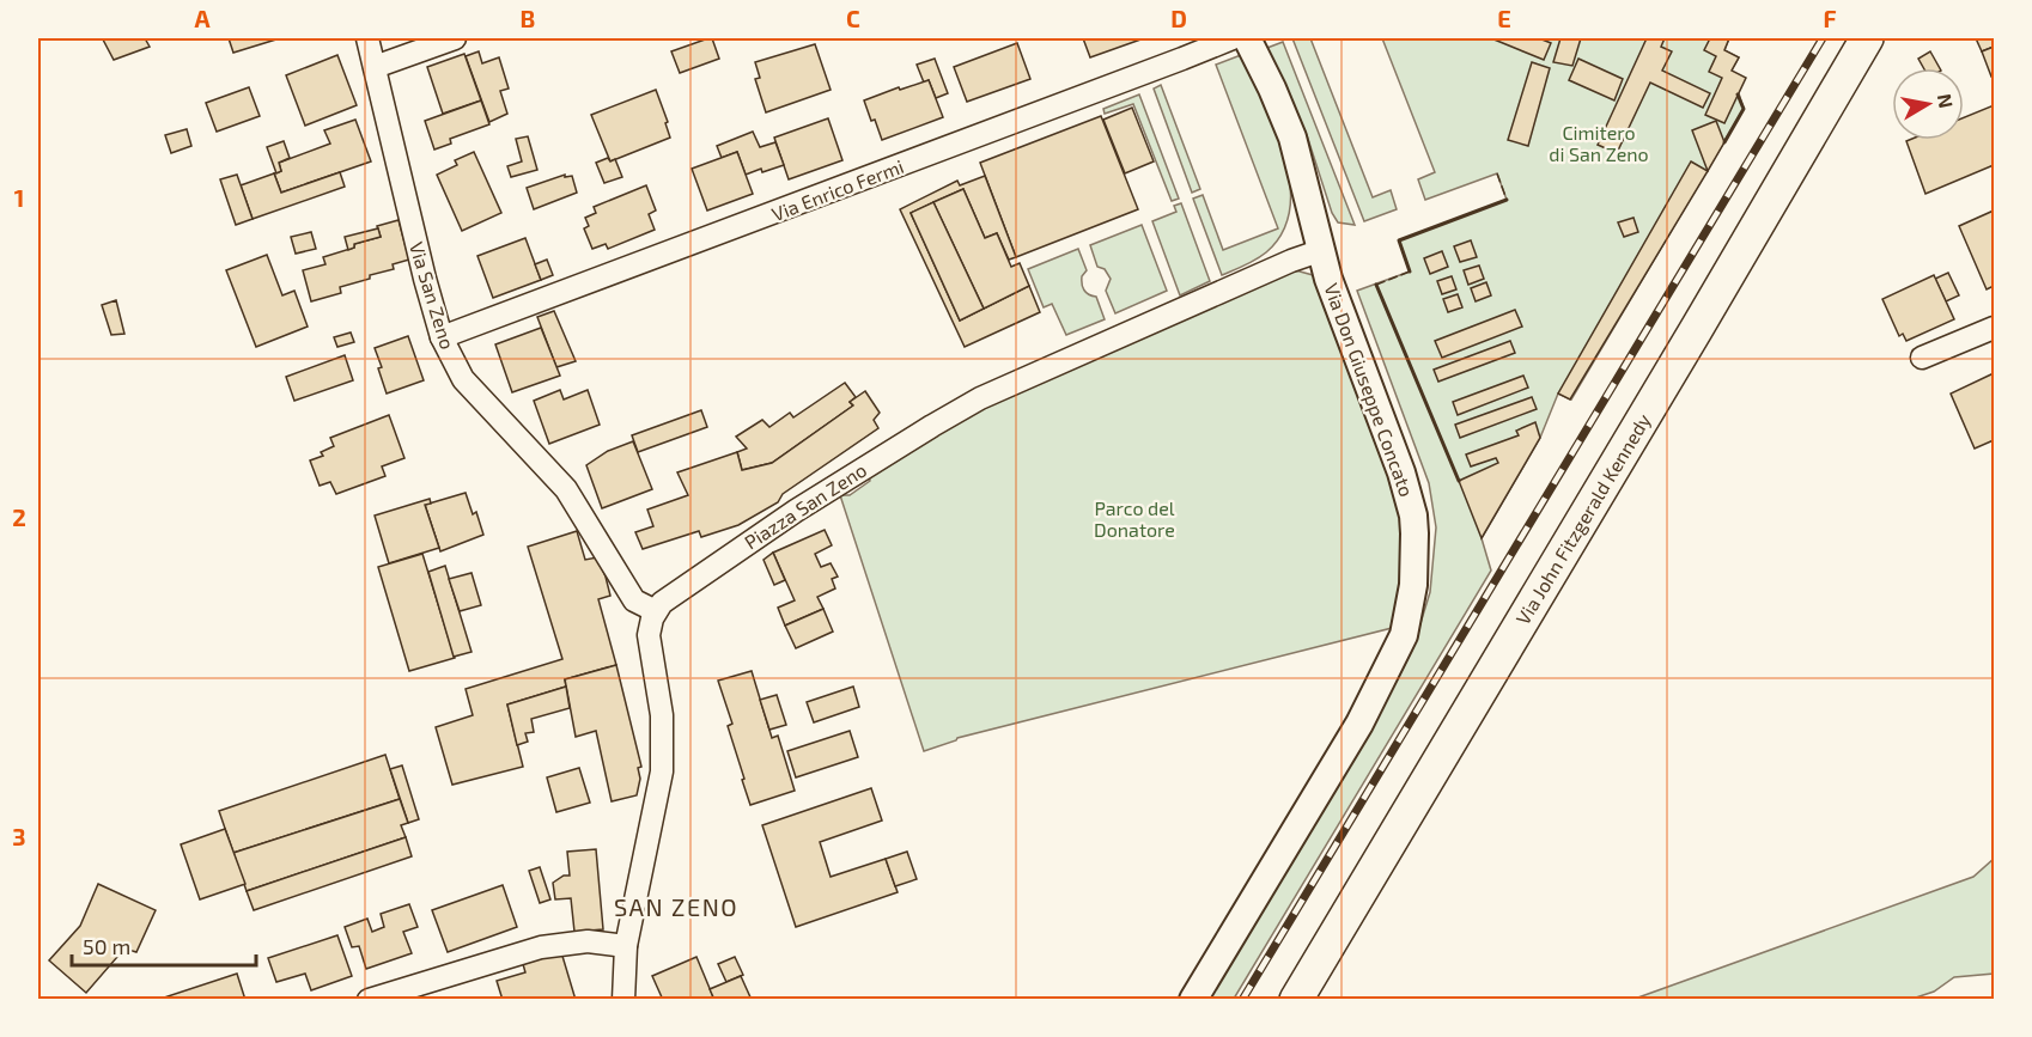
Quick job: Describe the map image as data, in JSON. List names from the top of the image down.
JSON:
{
  "streets": {
    "main road": ["Via John Fitzgerald Kennedy"],
    "street": [
      "Via Enrico Fermi",
      "Via San Zeno",
      "Via Don Giuseppe Concato",
      "Piazza San Zeno"
    ]
  },
  "crossings": [
    ["Via Enrico Fermi", "Via San Zeno"],
    ["Via San Zeno", "Piazza San Zeno"],
    ["Via Don Giuseppe Concato", "Piazza San Zeno"]
  ],
  "districts": ["SAN ZENO"],
  "parks": ["Cimitero di San Zeno", "Parco del Donatore"],
  "scale_bar": "50 m",
  "north": "right",
  "grid": {
    "columns": [
      "A",
      "B",
      "C",
      "D",
      "E",
      "F"
    ],
    "rows": ["1", "2", "3"]
  }
}
